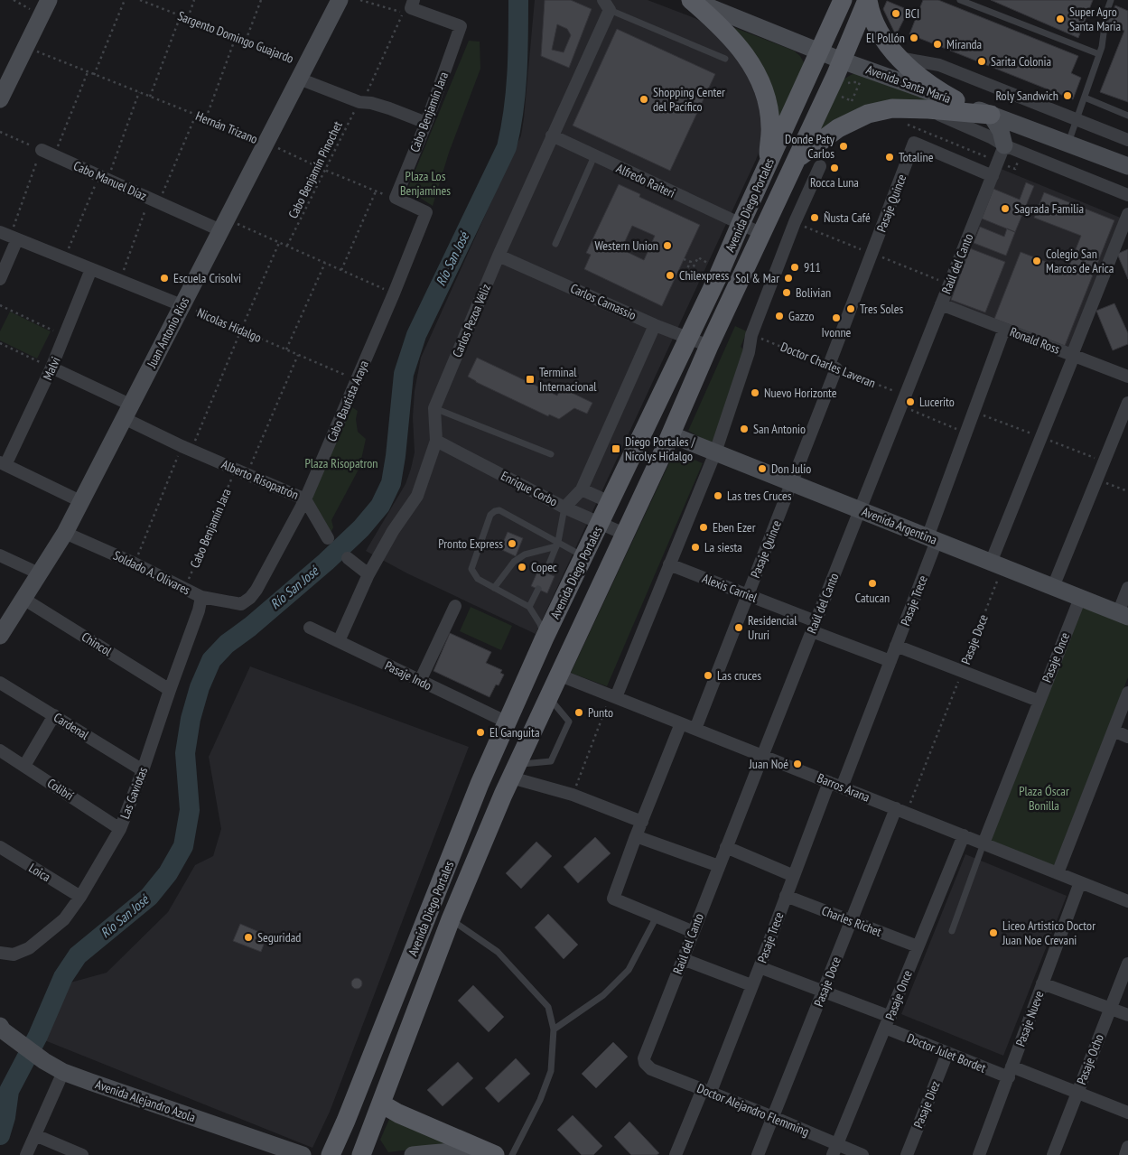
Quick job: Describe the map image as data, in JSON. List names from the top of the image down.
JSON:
{
  "streets": {
    "main road": [
      "Avenida Santa María",
      "Avenida Diego Portales",
      "Juan Antonio Ríos",
      "Avenida Argentina",
      "Avenida Alejandro Azola"
    ],
    "street": [
      "Sargento Domingo Guajardo",
      "Cabo Benjamín Jara",
      "Cabo Manuel Díaz",
      "Alfredo Raiteri",
      "Pasaje Quince",
      "Raúl del Canto",
      "Carlos Camassio",
      "Carlos Pezoa Véliz",
      "Nicolas Hidalgo",
      "Ronald Ross",
      "Malvi",
      "Cabo Bautista Araya",
      "Alberto Risopatrón",
      "Enrique Corbo",
      "Soldado A. Olivares",
      "Alexis Carriel",
      "Pasaje Trece",
      "Pasaje Doce",
      "Chincol",
      "Pasaje Once",
      "Pasaje Indo",
      "Cardenal",
      "Barros Arana",
      "Colibrí",
      "Las Gaviotas",
      "Loica",
      "Charles Richet",
      "Pasaje Nueve",
      "Doctor Julet Bordet",
      "Pasaje Ocho",
      "Pasaje Diez",
      "Doctor Alejandro Flemming"
    ],
    "path": ["Hernán Trizano", "Cabo Benjamín Pinochet", "Doctor Charles Laveran"]
  },
  "crossings": [
    ["Sargento Domingo Guajardo", "Cabo Benjamín Jara"],
    ["Sargento Domingo Guajardo", "Cabo Benjamín Pinochet"],
    ["Sargento Domingo Guajardo", "Juan Antonio Ríos"],
    ["Avenida Santa María", "Avenida Diego Portales"],
    ["Avenida Santa María", "Raúl del Canto"],
    ["Cabo Benjamín Jara", "Hernán Trizano"],
    ["Cabo Benjamín Jara", "Cabo Benjamín Pinochet"],
    ["Cabo Benjamín Jara", "Nicolas Hidalgo"],
    ["Cabo Benjamín Jara", "Cabo Bautista Araya"],
    ["Cabo Benjamín Jara", "Alberto Risopatrón"],
    ["Cabo Benjamín Jara", "Soldado A. Olivares"],
    ["Hernán Trizano", "Cabo Benjamín Pinochet"],
    ["Hernán Trizano", "Juan Antonio Ríos"],
    ["Hernán Trizano", "Cabo Bautista Araya"],
    ["Cabo Manuel Díaz", "Juan Antonio Ríos"],
    ["Alfredo Raiteri", "Avenida Diego Portales"],
    ["Alfredo Raiteri", "Carlos Pezoa Véliz"],
    ["Pasaje Quince", "Raúl del Canto"],
    ["Pasaje Quince", "Doctor Charles Laveran"],
    ["Pasaje Quince", "Avenida Argentina"],
    ["Pasaje Quince", "Alexis Carriel"],
    ["Pasaje Quince", "Barros Arana"],
    ["Avenida Diego Portales", "Carlos Camassio"],
    ["Avenida Diego Portales", "Enrique Corbo"],
    ["Avenida Diego Portales", "Avenida Argentina"],
    ["Avenida Diego Portales", "Pasaje Indo"],
    ["Avenida Diego Portales", "Barros Arana"],
    ["Raúl del Canto", "Ronald Ross"],
    ["Raúl del Canto", "Doctor Charles Laveran"],
    ["Raúl del Canto", "Avenida Argentina"],
    ["Raúl del Canto", "Alexis Carriel"],
    ["Raúl del Canto", "Barros Arana"],
    ["Raúl del Canto", "Doctor Alejandro Flemming"],
    ["Carlos Camassio", "Carlos Pezoa Véliz"],
    ["Carlos Pezoa Véliz", "Enrique Corbo"],
    ["Carlos Pezoa Véliz", "Pasaje Indo"],
    ["Nicolas Hidalgo", "Juan Antonio Ríos"],
    ["Nicolas Hidalgo", "Malvi"],
    ["Nicolas Hidalgo", "Cabo Bautista Araya"],
    ["Juan Antonio Ríos", "Alberto Risopatrón"],
    ["Juan Antonio Ríos", "Soldado A. Olivares"],
    ["Juan Antonio Ríos", "Chincol"],
    ["Ronald Ross", "Pasaje Trece"],
    ["Doctor Charles Laveran", "Pasaje Trece"],
    ["Malvi", "Alberto Risopatrón"],
    ["Cabo Bautista Araya", "Alberto Risopatrón"],
    ["Cabo Bautista Araya", "Soldado A. Olivares"],
    ["Avenida Argentina", "Pasaje Trece"],
    ["Avenida Argentina", "Pasaje Doce"],
    ["Avenida Argentina", "Pasaje Once"],
    ["Soldado A. Olivares", "Las Gaviotas"],
    ["Alexis Carriel", "Pasaje Trece"],
    ["Pasaje Trece", "Barros Arana"],
    ["Pasaje Trece", "Charles Richet"],
    ["Pasaje Trece", "Doctor Julet Bordet"],
    ["Pasaje Trece", "Doctor Alejandro Flemming"],
    ["Pasaje Doce", "Barros Arana"],
    ["Pasaje Doce", "Charles Richet"],
    ["Pasaje Doce", "Doctor Julet Bordet"],
    ["Pasaje Doce", "Doctor Alejandro Flemming"],
    ["Chincol", "Las Gaviotas"],
    ["Pasaje Once", "Barros Arana"],
    ["Pasaje Once", "Charles Richet"],
    ["Pasaje Once", "Doctor Julet Bordet"],
    ["Pasaje Once", "Doctor Alejandro Flemming"],
    ["Cardenal", "Las Gaviotas"],
    ["Barros Arana", "Pasaje Nueve"],
    ["Colibrí", "Las Gaviotas"],
    ["Las Gaviotas", "Loica"],
    ["Pasaje Nueve", "Doctor Julet Bordet"],
    ["Doctor Julet Bordet", "Pasaje Ocho"],
    ["Doctor Julet Bordet", "Pasaje Diez"]
  ],
  "water": ["Río San José"],
  "parks": ["Plaza Los Benjamines", "Plaza Risopatron", "Plaza Óscar Bonilla"],
  "places": {
    "other": [
      "BCI",
      "Super Agro Santa Maria",
      "El Pollón",
      "Miranda",
      "Sarita Colonia",
      "Roly Sandwich",
      "Shopping Center del Pacífico",
      "Donde Paty Carlos",
      "Totaline",
      "Rocca Luna",
      "Sagrada Familia",
      "Ñusta Café",
      "Western Union",
      "Colegio San Marcos de Arica",
      "911",
      "Chilexpress",
      "Escuela Crisolvi",
      "Sol & Mar",
      "Bolivian",
      "Tres Soles",
      "Gazzo",
      "Ivonne",
      "Nuevo Horizonte",
      "Lucerito",
      "San Antonio",
      "Don Julio",
      "Las tres Cruces",
      "Eben Ezer",
      "Pronto Express",
      "La siesta",
      "Copec",
      "Catucan",
      "Residencial Ururi",
      "Las cruces",
      "Punto",
      "El Ganguita",
      "Juan Noé",
      "Liceo Artistico Doctor Juan Noe Crevani",
      "Seguridad"
    ],
    "transit": ["Terminal Internacional", "Diego Portales / Nicolys Hidalgo"]
  }
}
